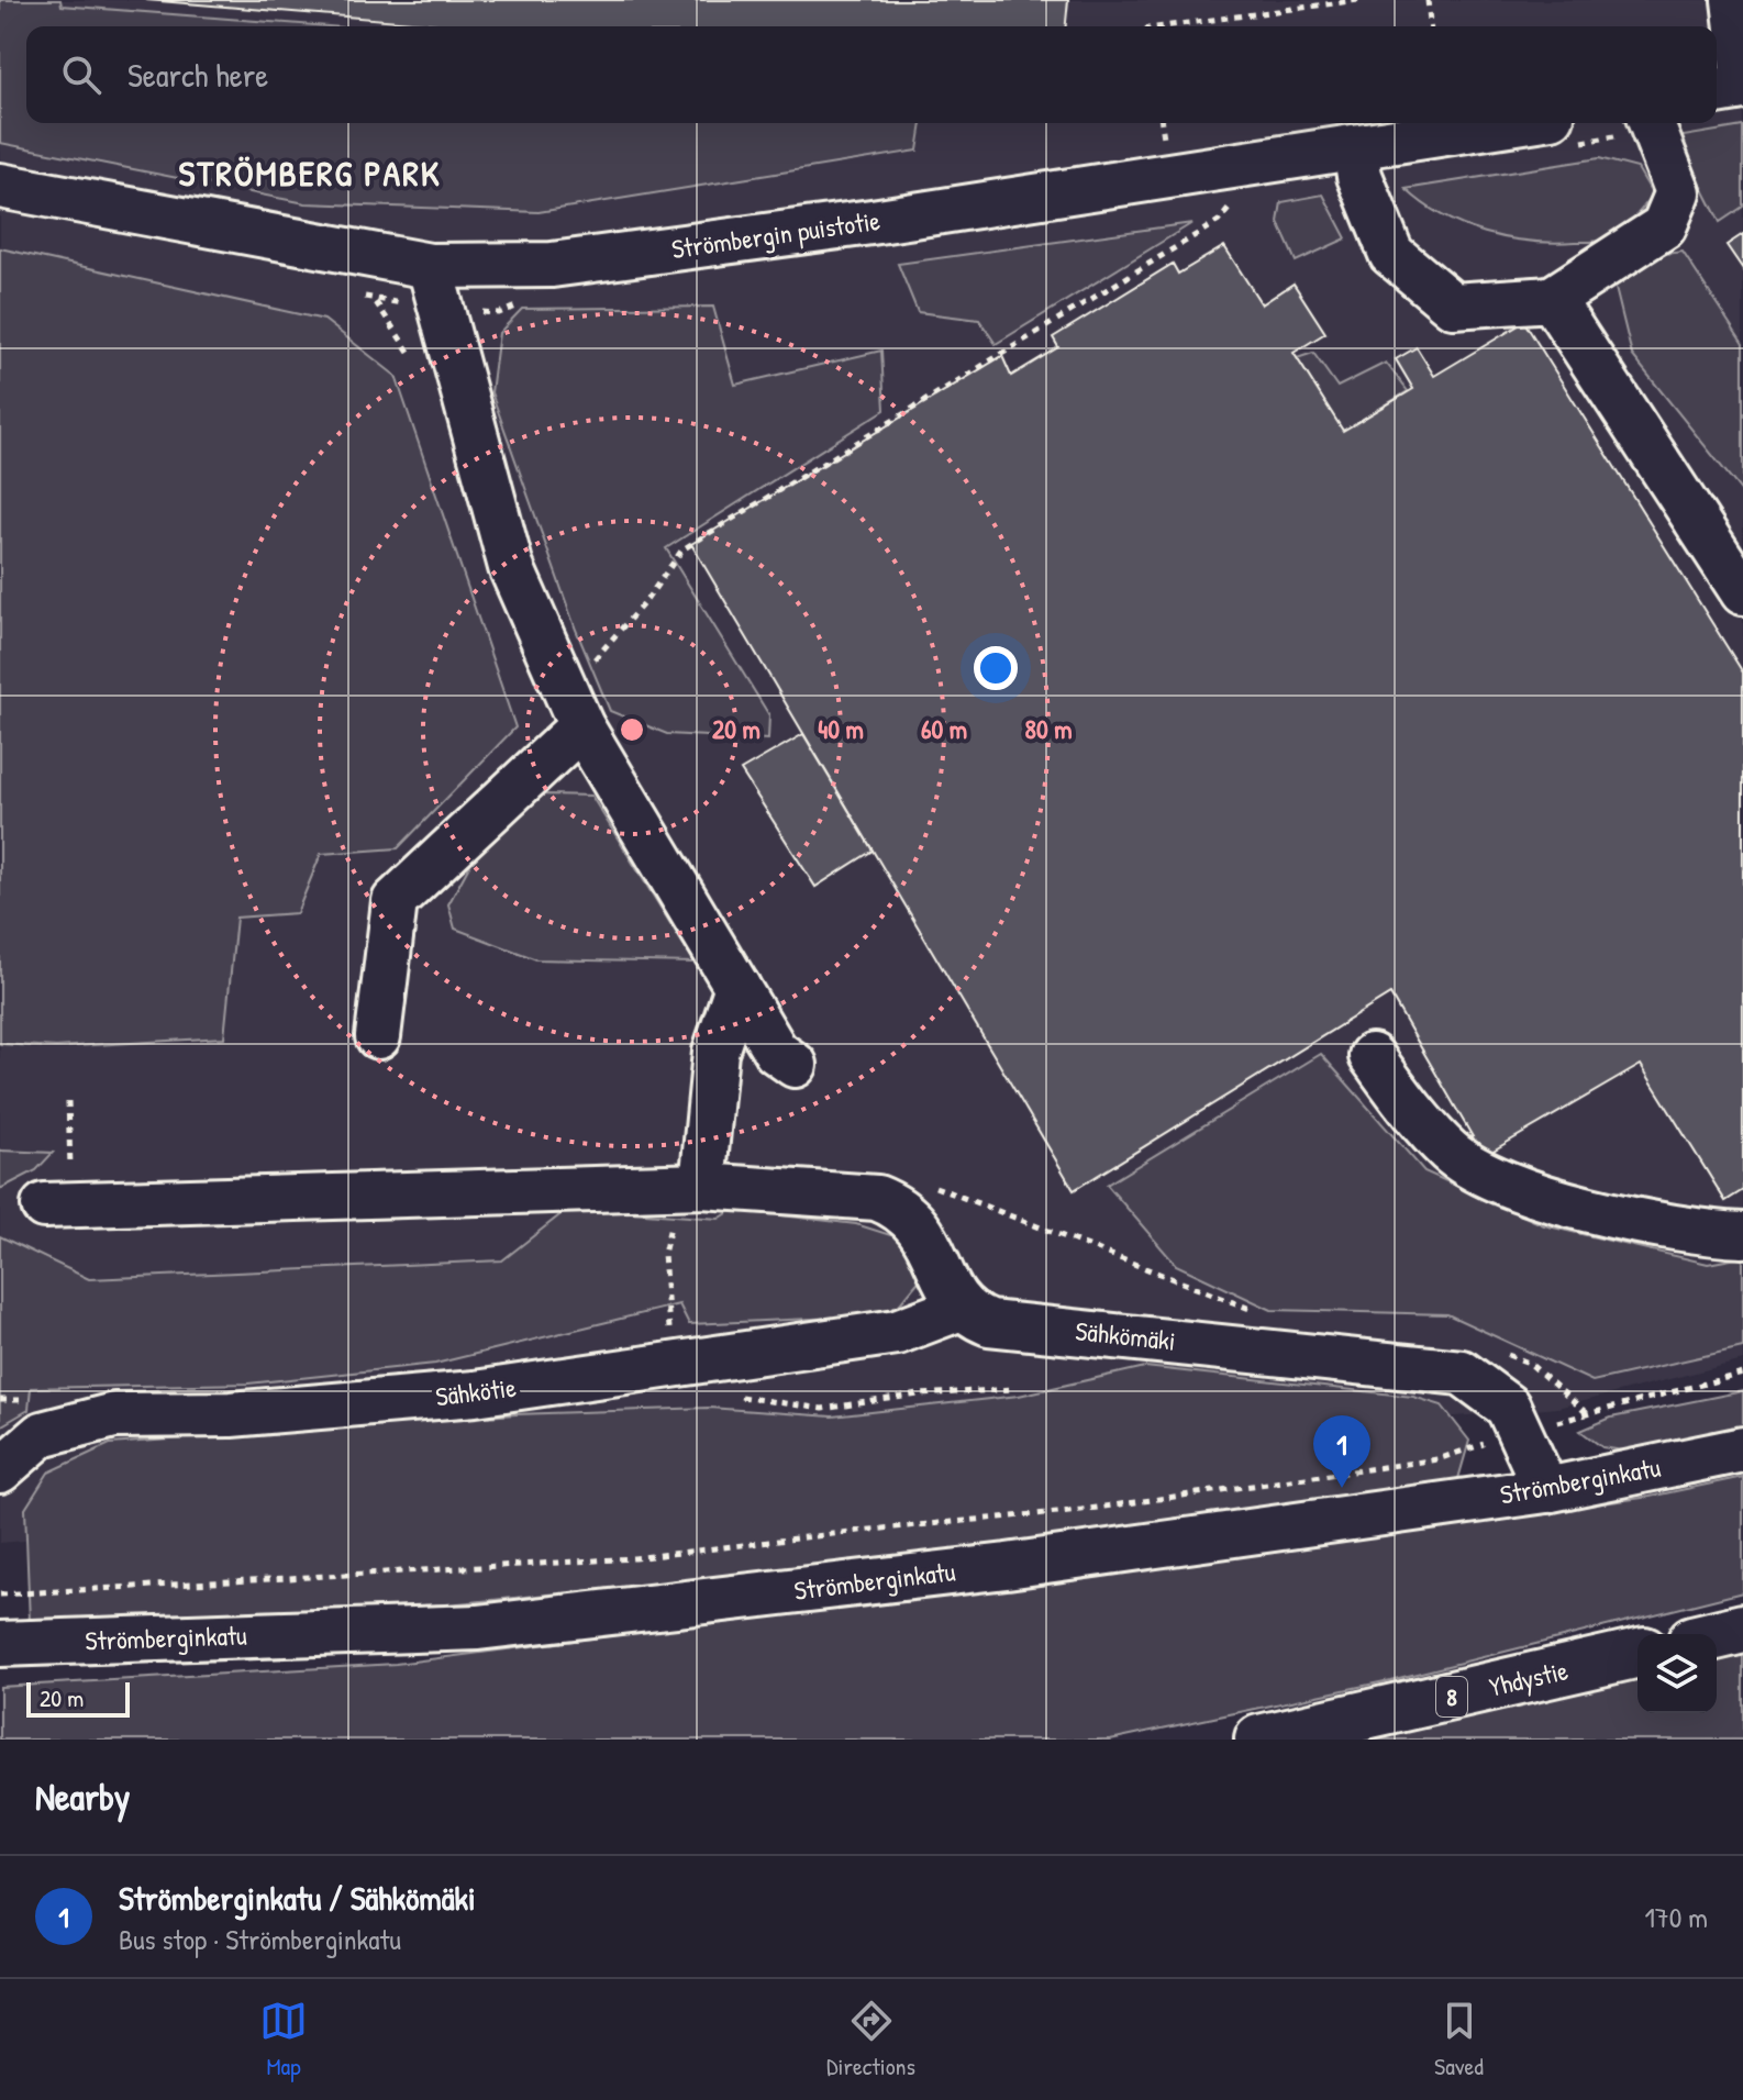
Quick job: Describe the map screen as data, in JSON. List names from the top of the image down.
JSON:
{
  "streets": {
    "highway": ["Yhdystie", "8"],
    "street": [
      "Strömbergin puistotie",
      "Sähkömäki",
      "Sähkötie",
      "Strömberginkatu"
    ]
  },
  "crossings": [
    ["Sähkömäki", "Sähkötie"],
    ["Sähkömäki", "Strömberginkatu"]
  ],
  "districts": ["STRÖMBERG PARK"],
  "scale_bar": "20 m",
  "page": {
    "search": "Search here",
    "pins": "1",
    "scale": "20 m",
    "heading": "Nearby",
    "list": [
      {
        "mark": "1",
        "name": "Strömberginkatu / Sähkömäki",
        "note": "Bus stop · Strömberginkatu",
        "value": "170 m"
      }
    ],
    "nav": ["Map", "Directions", "Saved"]
  },
  "rings": [
    "20 m",
    "40 m",
    "60 m",
    "80 m"
  ]
}
